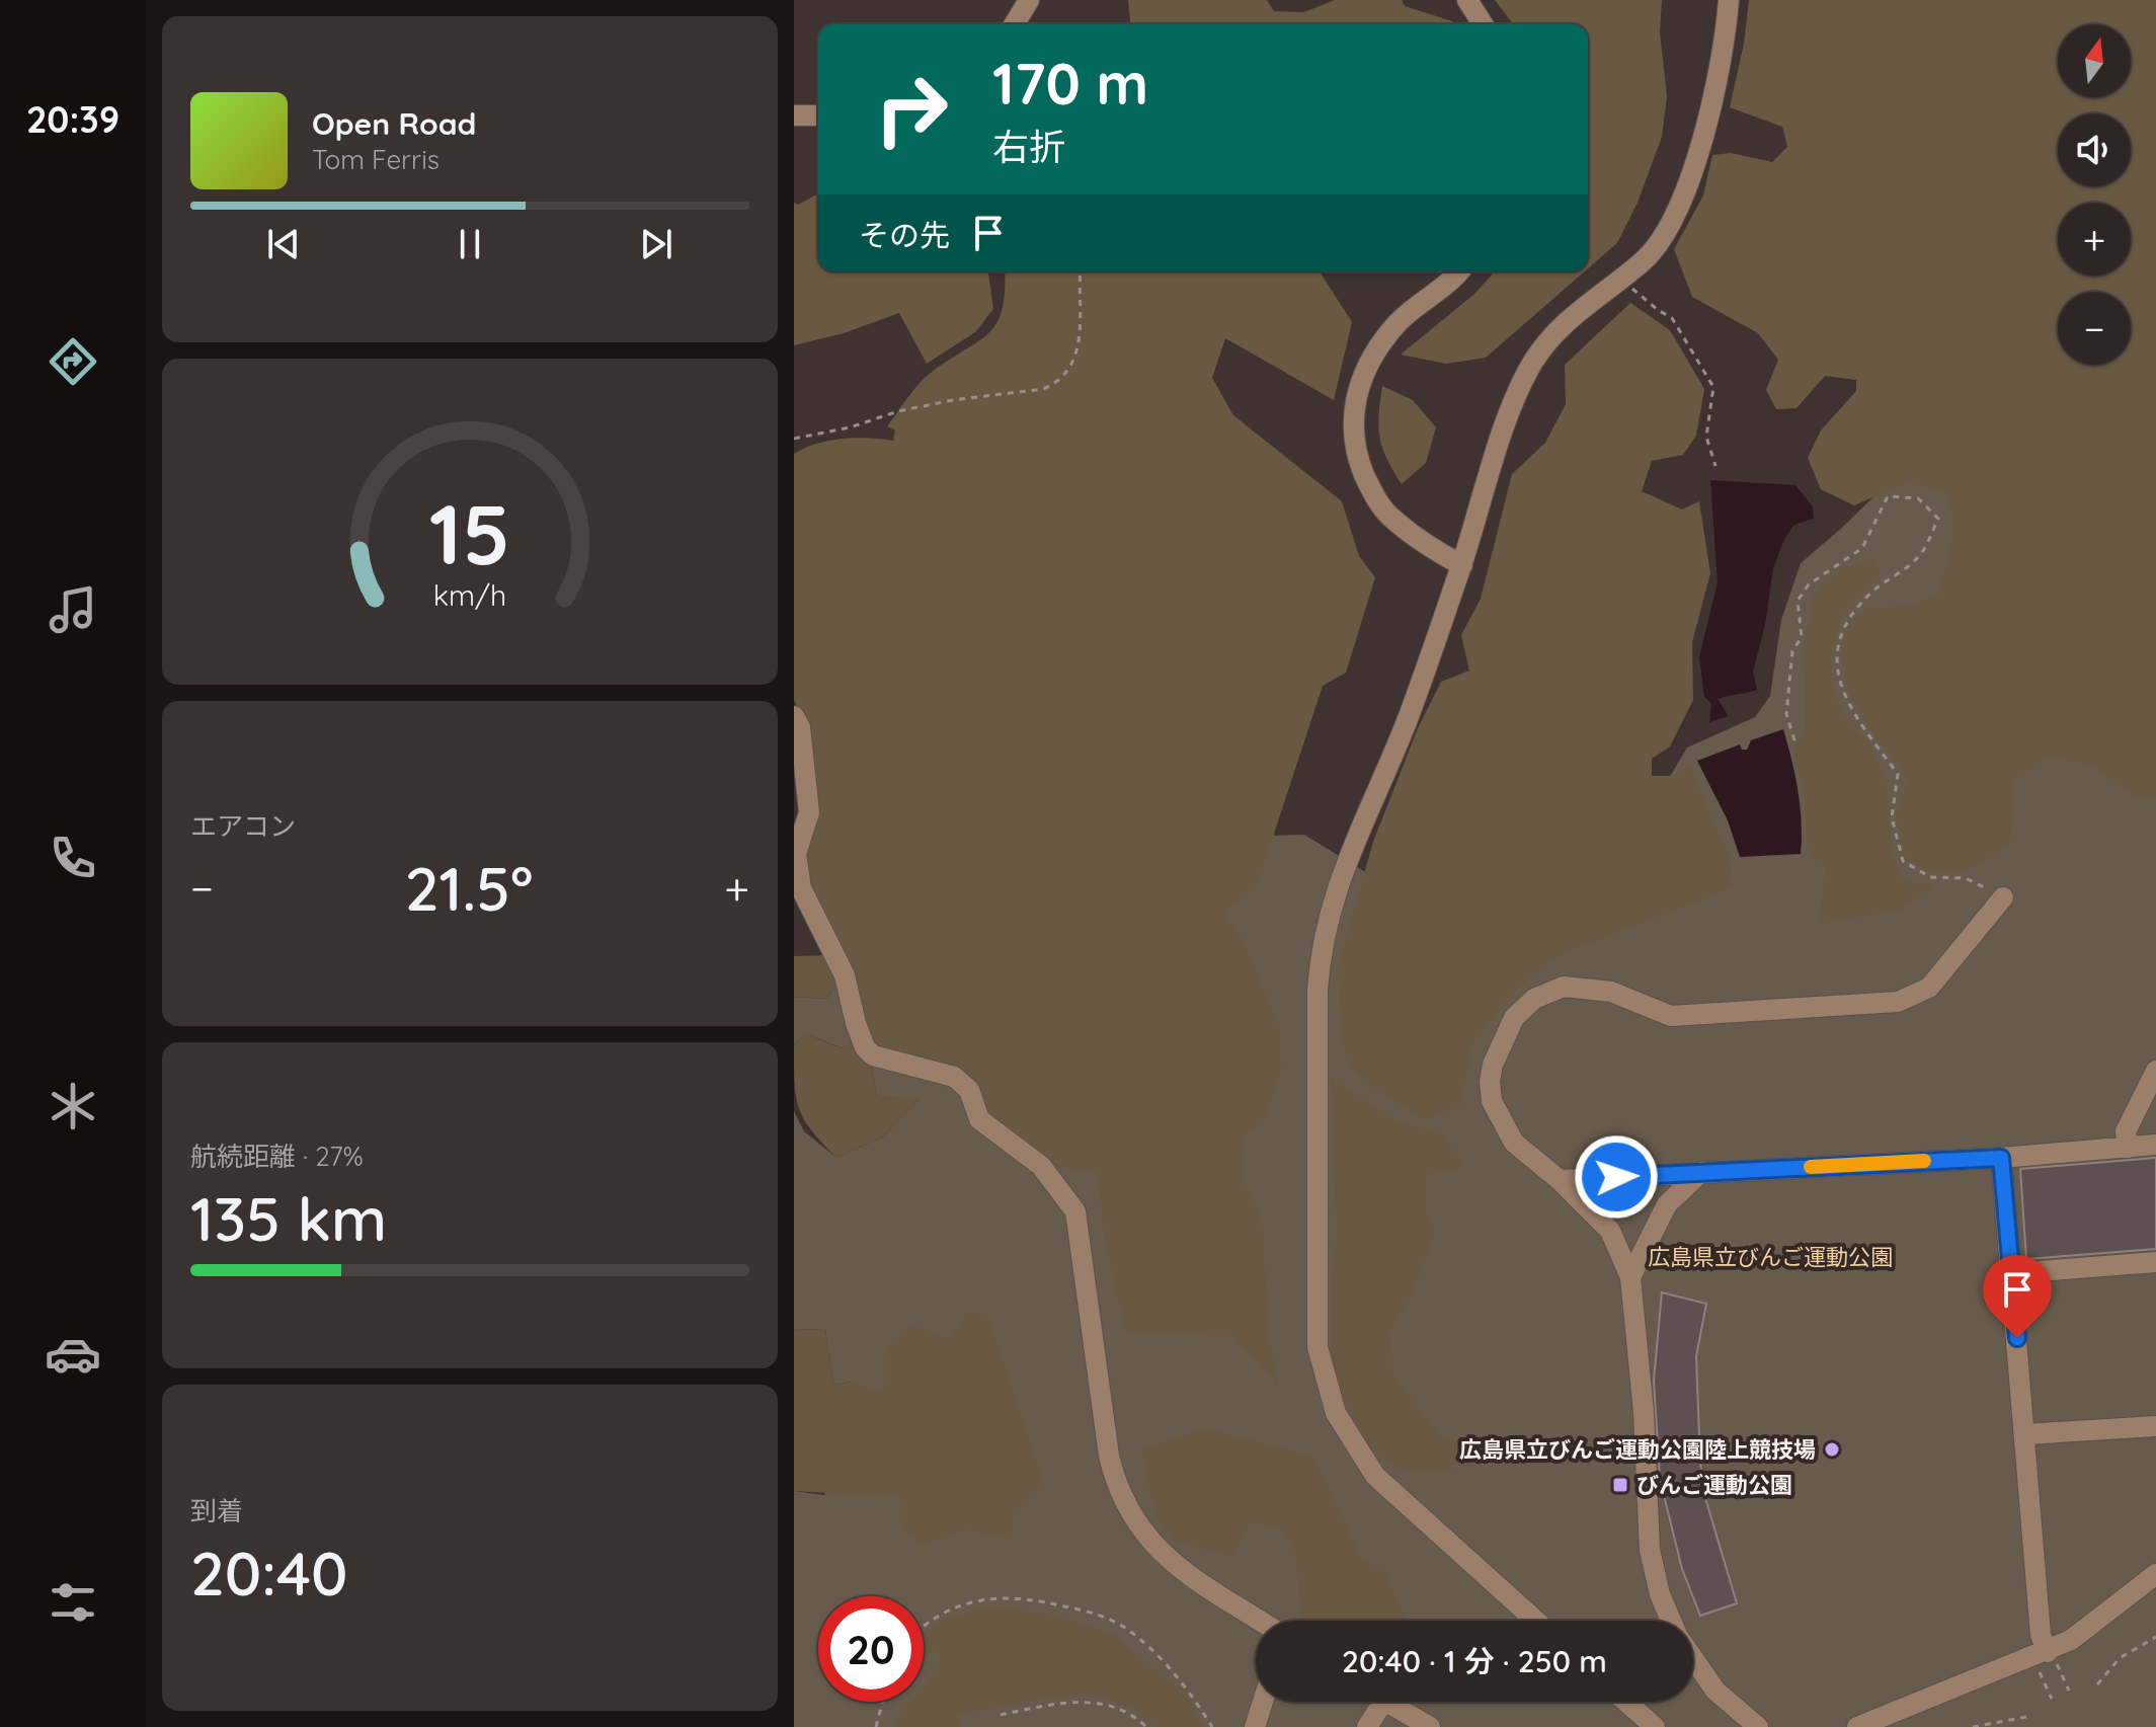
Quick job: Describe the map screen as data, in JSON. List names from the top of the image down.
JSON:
{
  "parks": ["広島県立びんご運動公園"],
  "places": {
    "other": ["広島県立びんご運動公園陸上競技場"],
    "transit": ["びんご運動公園"]
  },
  "north": "top",
  "page": {
    "tabs": "20:39",
    "map_buttons": ["+", "−"],
    "turn": ["170 m", "右折"],
    "song": ["Open Road", "Tom Ferris"],
    "then": "その先",
    "tile": [
      "エアコン",
      ["航続距離 · 27%", "135 km"],
      ["到着", "20:40"]
    ],
    "heat": ["−", "21.5°", "+"],
    "limit": "20",
    "trip": "20:40 · 1 分 · 250 m",
    "gauge": ["15", "km/h"]
  }
}
